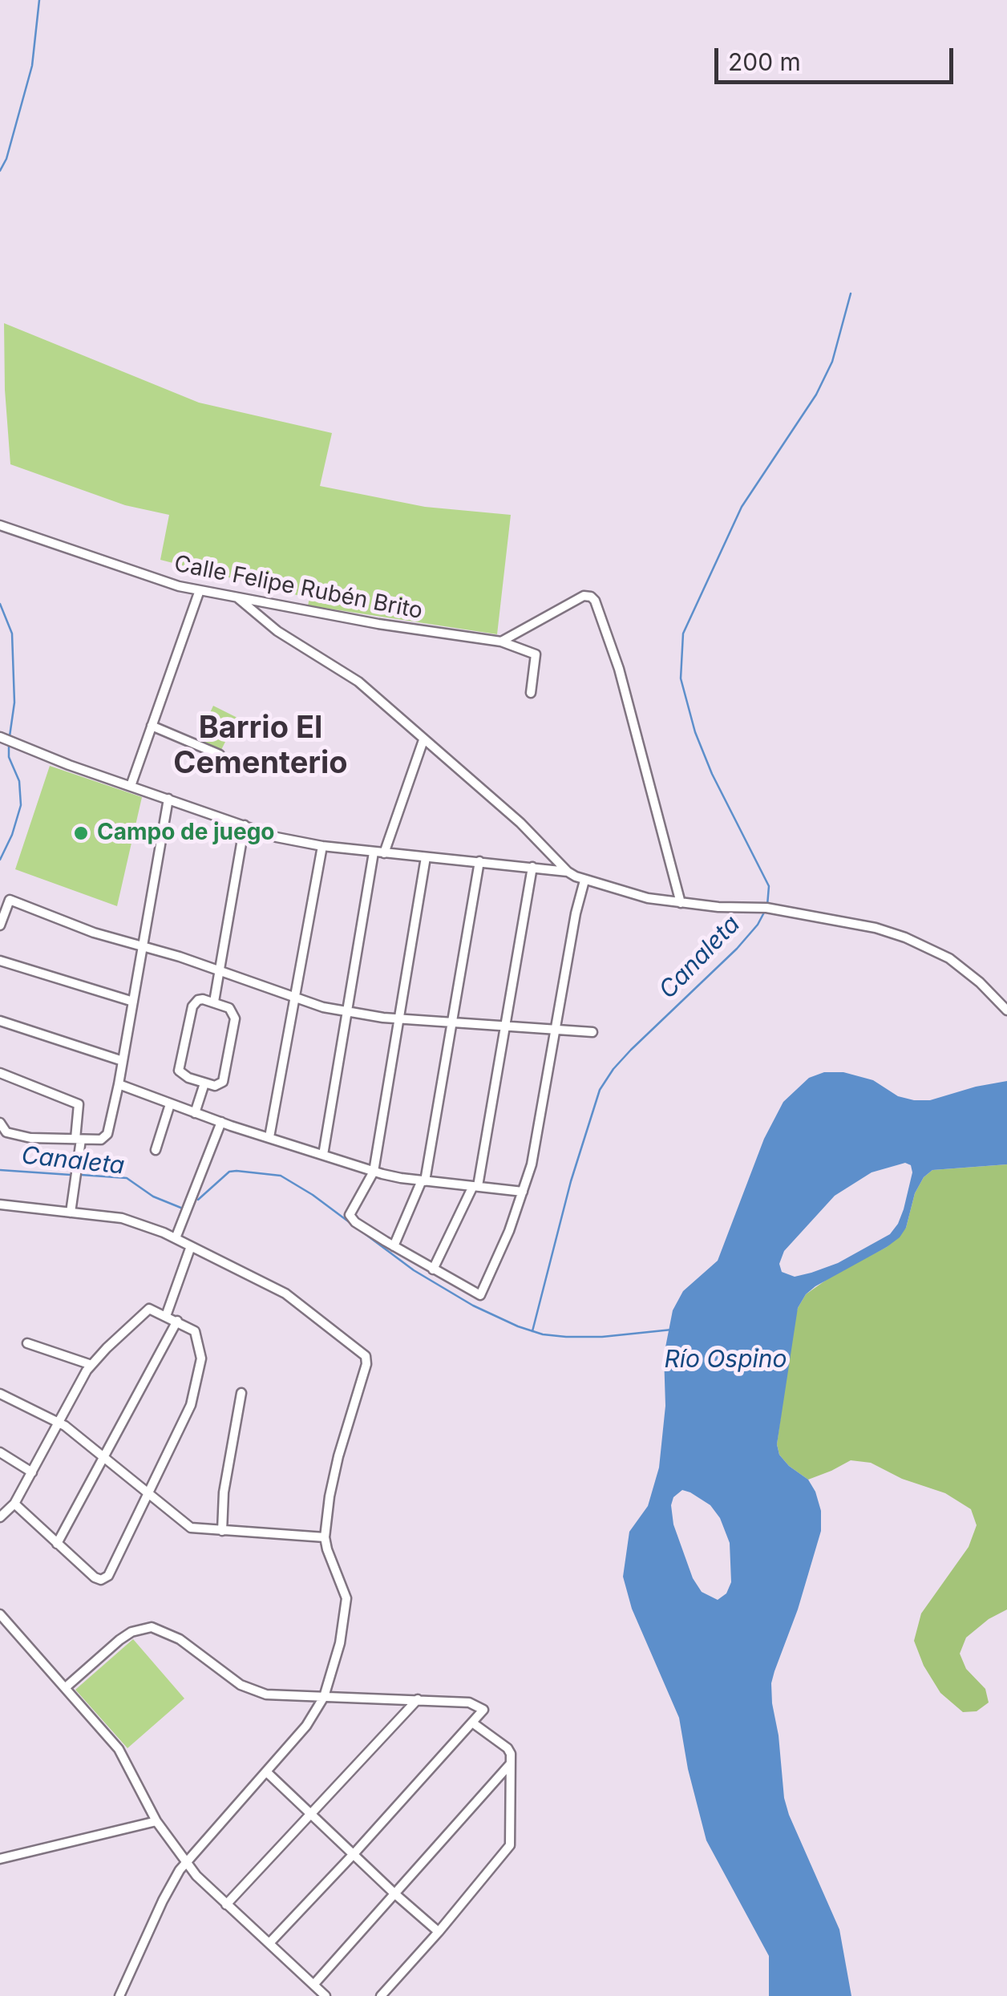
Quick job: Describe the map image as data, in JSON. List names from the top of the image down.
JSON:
{
  "streets": {
    "street": ["Calle Felipe Rubén Brito"]
  },
  "districts": ["Barrio El Cementerio"],
  "water": ["Canaleta", "Río Ospino"],
  "places": ["Campo de juego"],
  "scale_bar": "200 m"
}
